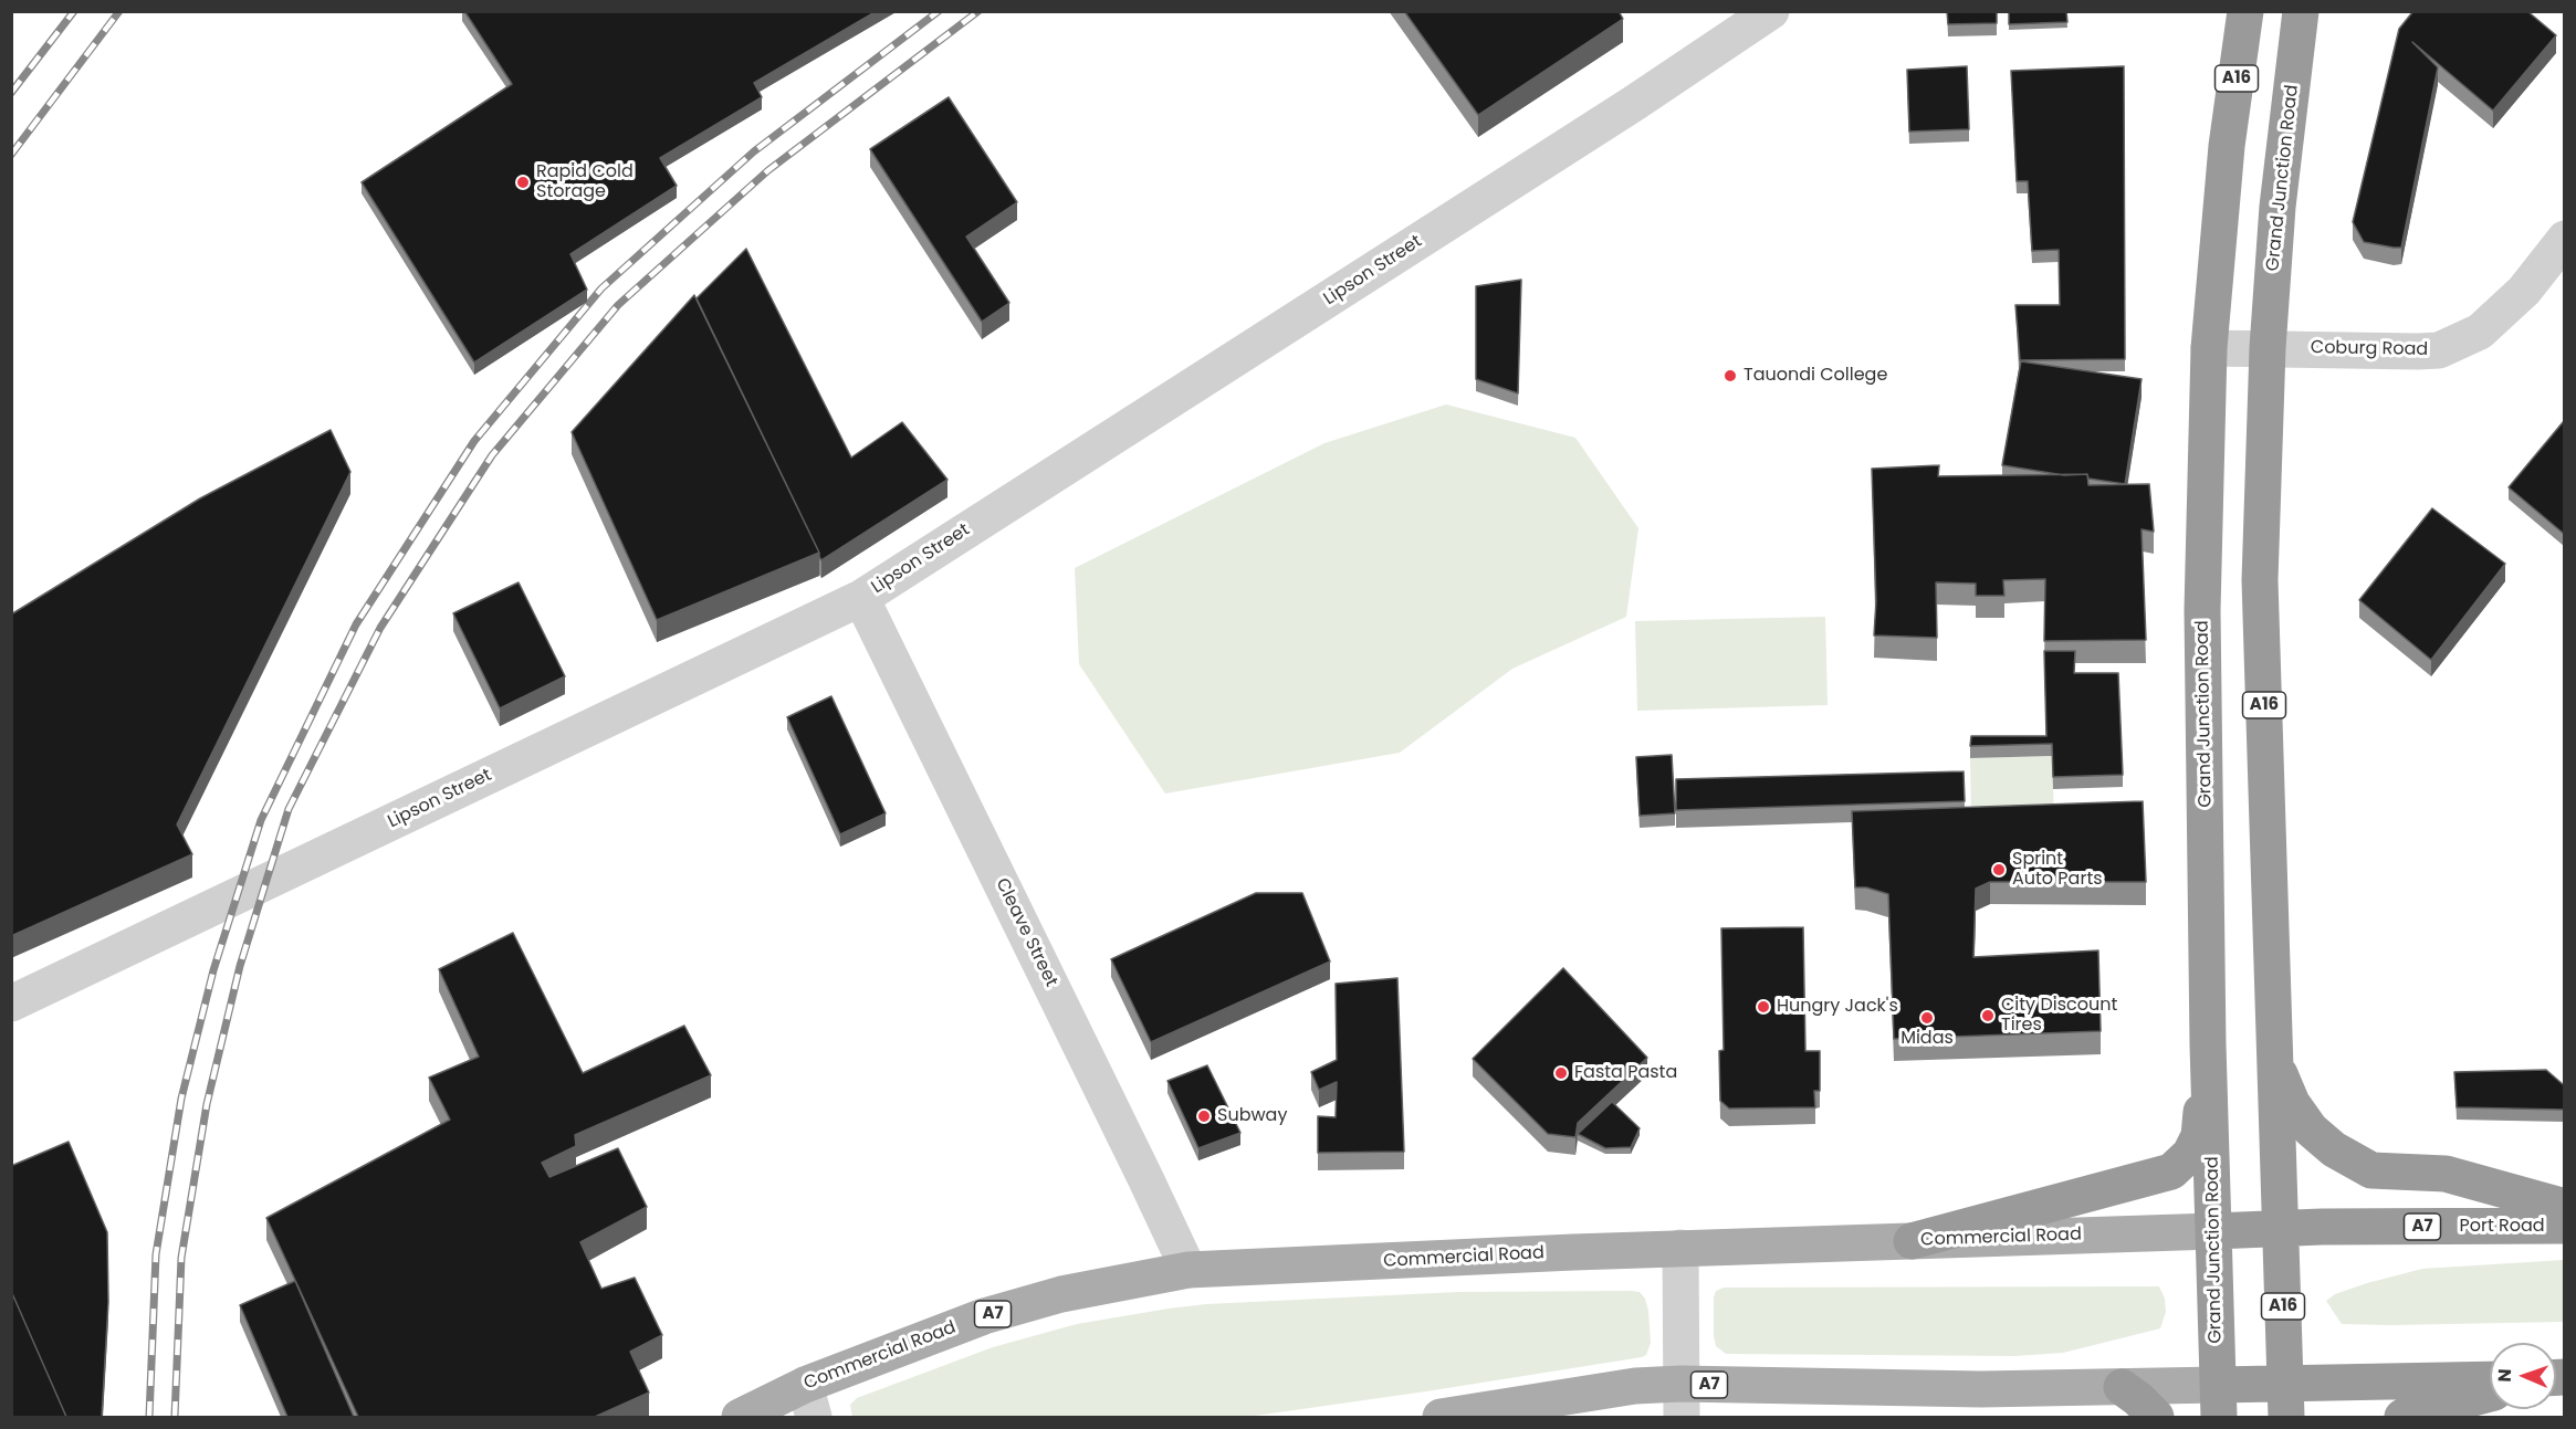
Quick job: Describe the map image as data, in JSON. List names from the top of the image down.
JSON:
{
  "streets": {
    "highway": [
      "A16",
      "Grand Junction Road",
      "A7",
      "Port Road"
    ],
    "main road": ["Commercial Road"],
    "street": ["Lipson Street", "Coburg Road", "Cleave Street"]
  },
  "crossings": [
    ["Grand Junction Road", "Coburg Road"],
    ["Grand Junction Road", "A7"],
    ["Grand Junction Road", "Port Road"],
    ["Grand Junction Road", "Commercial Road"],
    ["Lipson Street", "Cleave Street"],
    ["Cleave Street", "Commercial Road"],
    ["A7", "Port Road"],
    ["A7", "Commercial Road"]
  ],
  "places": [
    "Rapid Cold Storage",
    "Tauondi College",
    "Sprint Auto Parts",
    "Hungry Jack's",
    "City Discount Tires",
    "Midas",
    "Fasta Pasta",
    "Subway"
  ],
  "north": "left"
}
